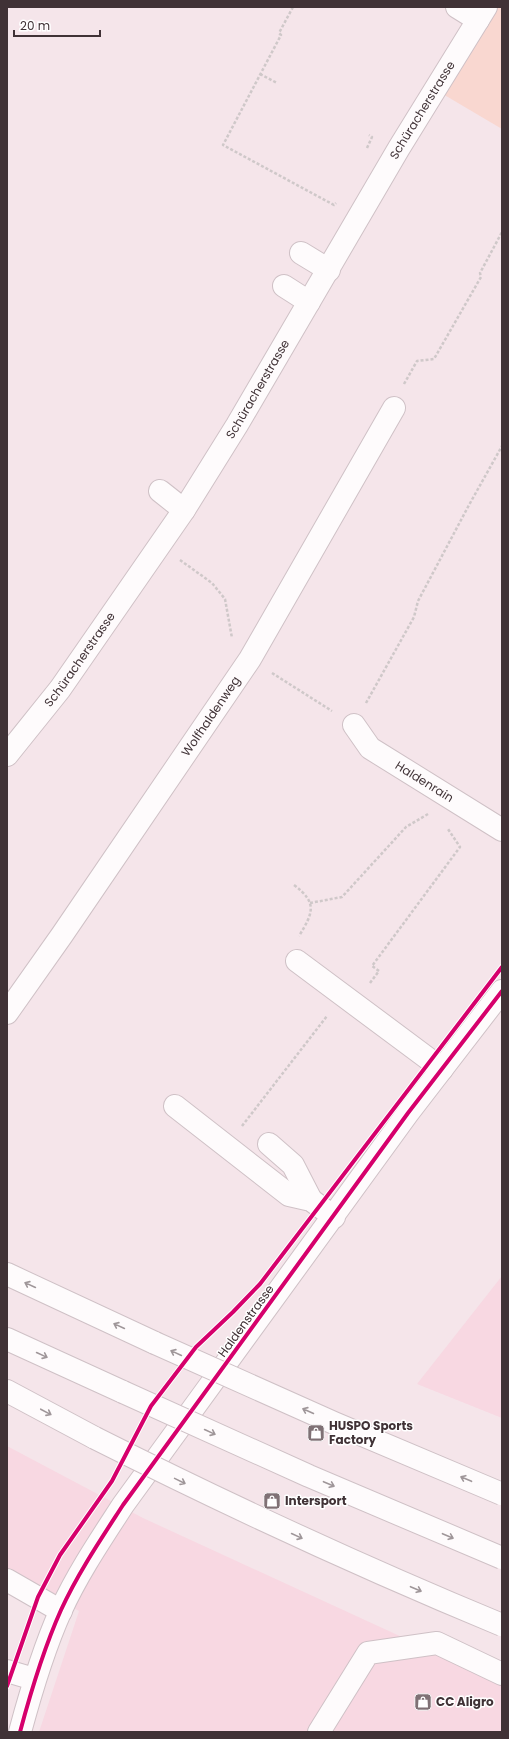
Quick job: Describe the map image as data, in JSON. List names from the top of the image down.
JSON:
{
  "streets": {
    "main road": [
      "Schüracherstrasse",
      "Wolfhaldenweg",
      "Haldenrain",
      "Haldenstrasse"
    ]
  },
  "places": {
    "shop": ["HUSPO Sports Factory", "Intersport", "CC Aligro"]
  },
  "scale_bar": "20 m"
}
